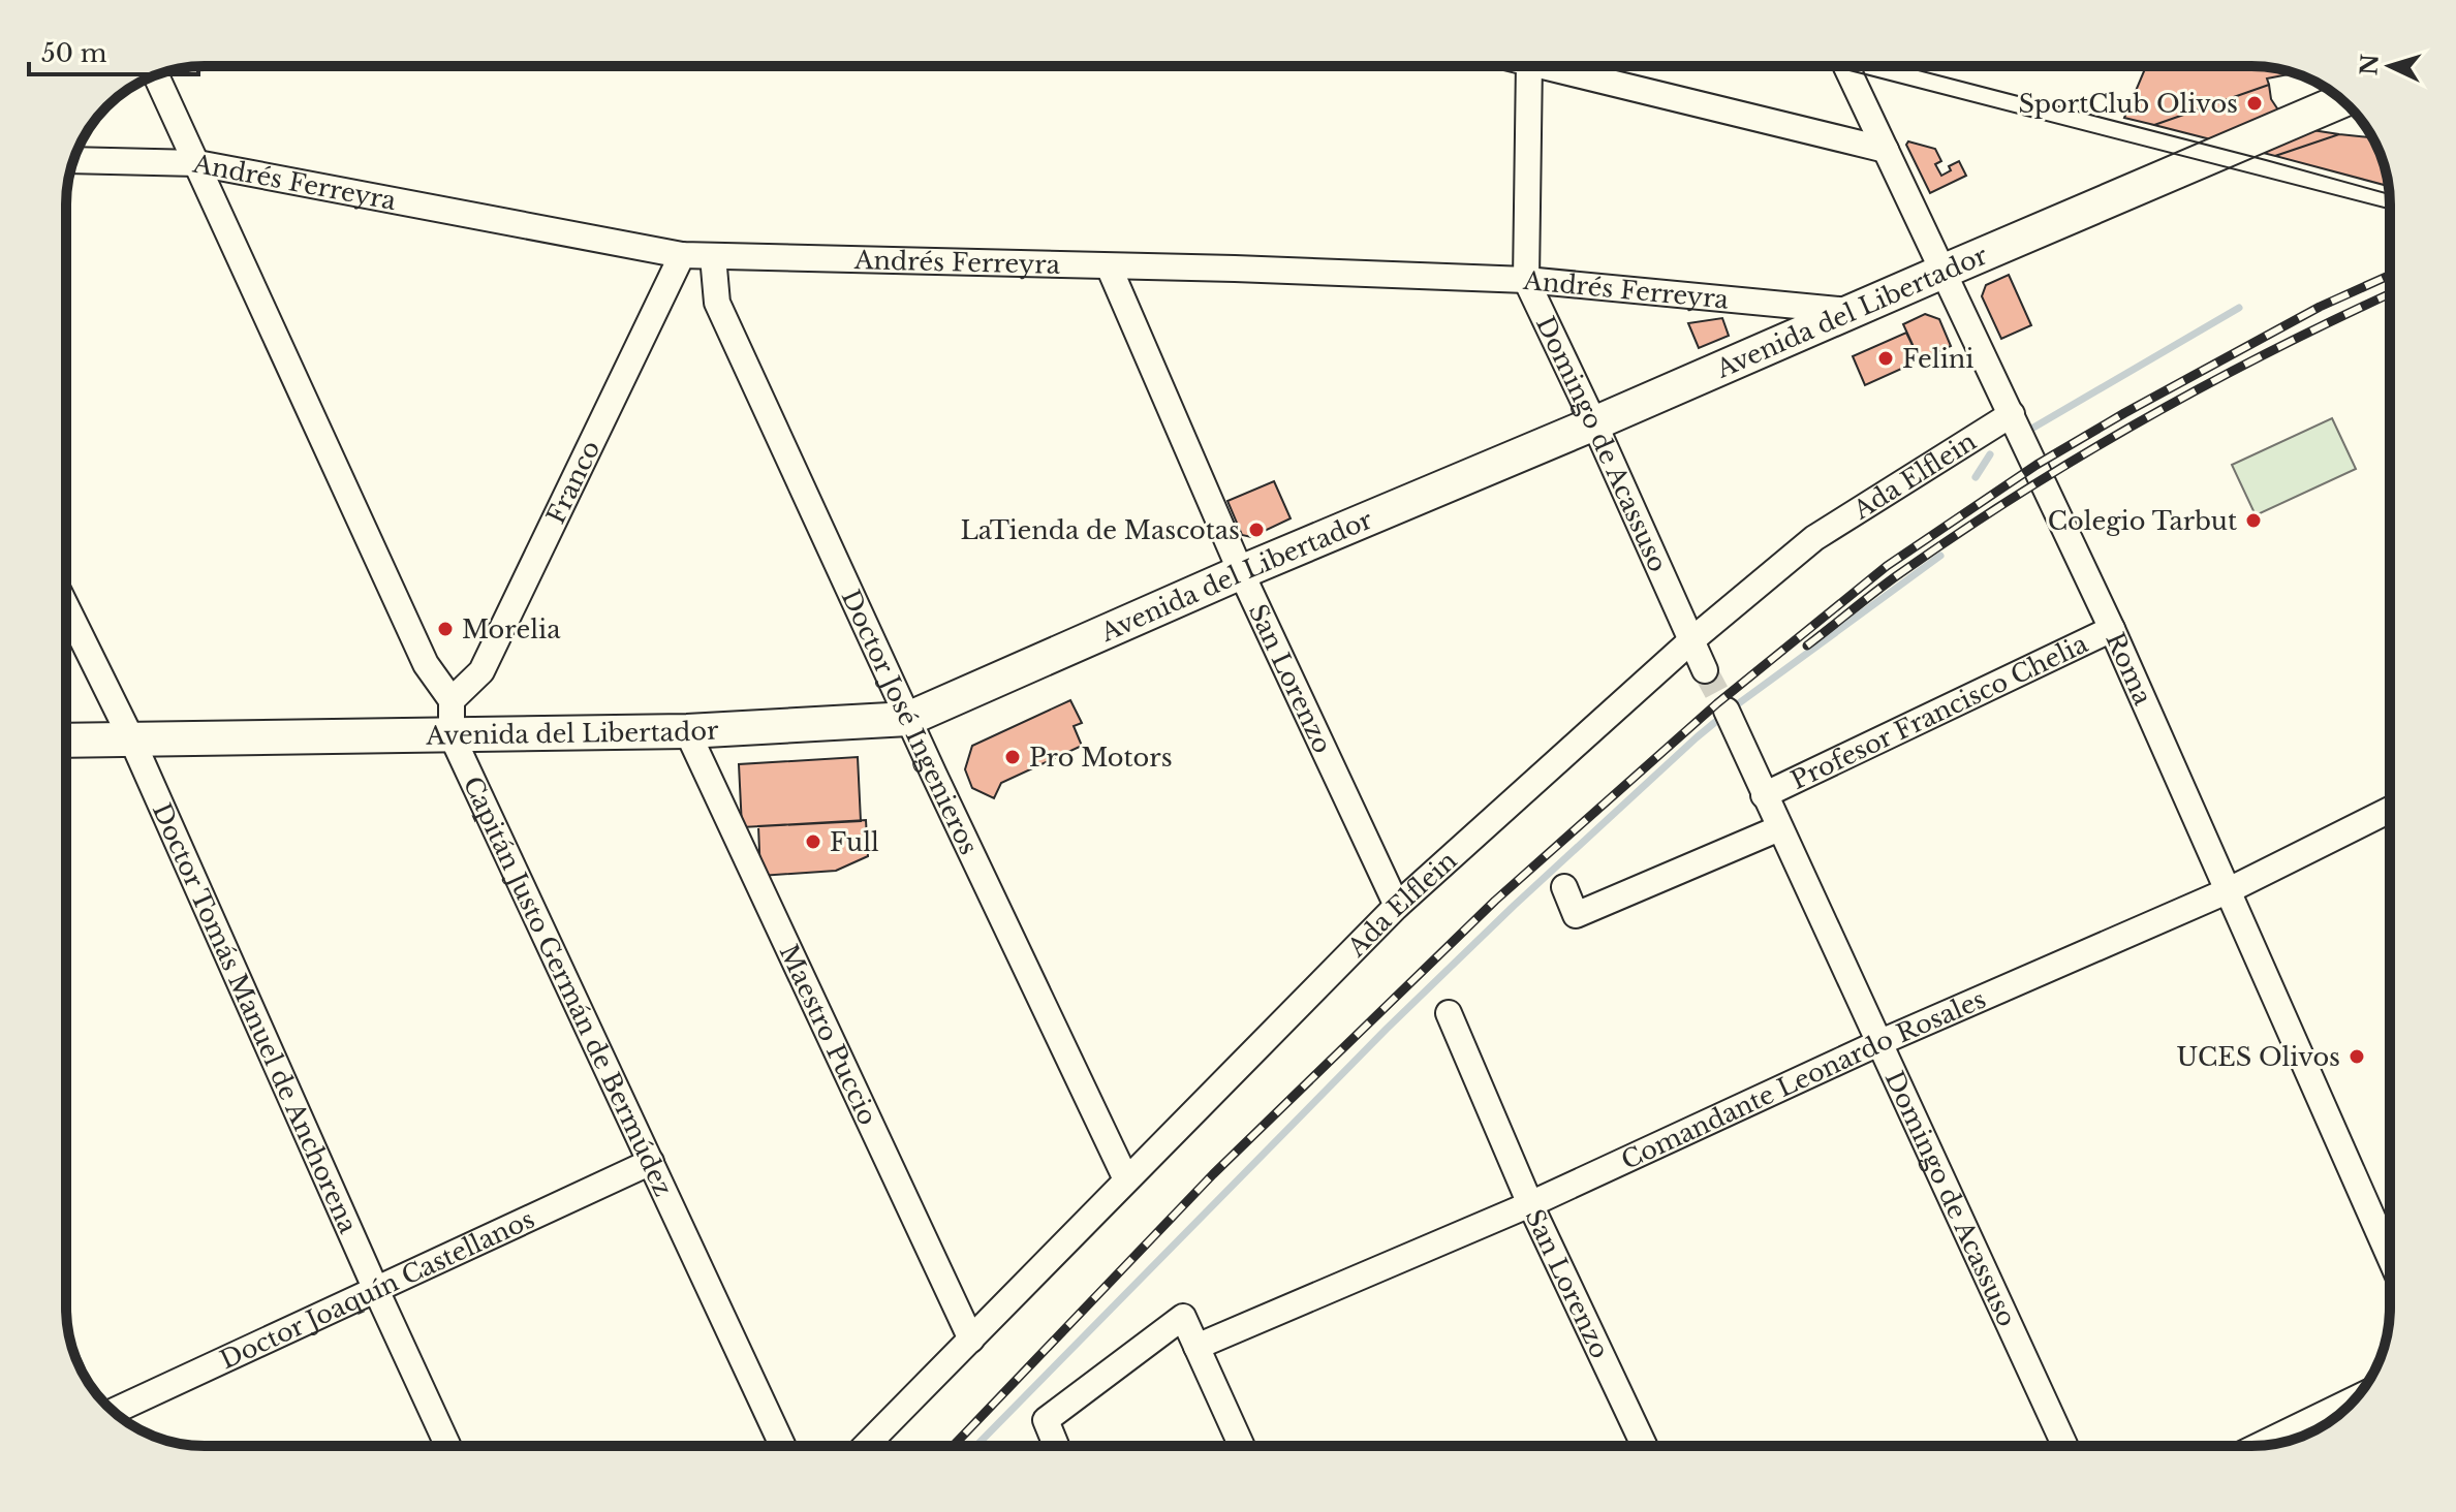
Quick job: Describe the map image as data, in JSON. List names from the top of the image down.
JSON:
{
  "streets": {
    "main road": ["Avenida del Libertador"],
    "street": [
      "Andrés Ferreyra",
      "Domingo de Acassuso",
      "Ada Elflein",
      "Franco",
      "Roma",
      "San Lorenzo",
      "Profesor Francisco Chelia",
      "Doctor José Ingenieros",
      "Capitán Justo Germán de Bermúdez",
      "Doctor Tomás Manuel de Anchorena",
      "Maestro Puccio",
      "Comandante Leonardo Rosales",
      "Doctor Joaquín Castellanos"
    ]
  },
  "crossings": [
    ["Andrés Ferreyra", "Avenida del Libertador"],
    ["Andrés Ferreyra", "Domingo de Acassuso"],
    ["Andrés Ferreyra", "Franco"],
    ["Andrés Ferreyra", "San Lorenzo"],
    ["Andrés Ferreyra", "Doctor José Ingenieros"],
    ["Avenida del Libertador", "Domingo de Acassuso"],
    ["Avenida del Libertador", "Roma"],
    ["Avenida del Libertador", "San Lorenzo"],
    ["Avenida del Libertador", "Doctor José Ingenieros"],
    ["Avenida del Libertador", "Capitán Justo Germán de Bermúdez"],
    ["Avenida del Libertador", "Doctor Tomás Manuel de Anchorena"],
    ["Avenida del Libertador", "Maestro Puccio"],
    ["Domingo de Acassuso", "Ada Elflein"],
    ["Domingo de Acassuso", "Profesor Francisco Chelia"],
    ["Domingo de Acassuso", "Comandante Leonardo Rosales"],
    ["Ada Elflein", "Roma"],
    ["Ada Elflein", "San Lorenzo"],
    ["Ada Elflein", "Doctor José Ingenieros"],
    ["Ada Elflein", "Maestro Puccio"],
    ["Franco", "Capitán Justo Germán de Bermúdez"],
    ["Roma", "Profesor Francisco Chelia"],
    ["Roma", "Comandante Leonardo Rosales"],
    ["San Lorenzo", "Comandante Leonardo Rosales"],
    ["Capitán Justo Germán de Bermúdez", "Doctor Joaquín Castellanos"],
    ["Doctor Tomás Manuel de Anchorena", "Doctor Joaquín Castellanos"]
  ],
  "places": [
    "SportClub Olivos",
    "Felini",
    "Colegio Tarbut",
    "LaTienda de Mascotas",
    "Morelia",
    "Pro Motors",
    "Full",
    "UCES Olivos"
  ],
  "scale_bar": "50 m",
  "north": "left"
}
